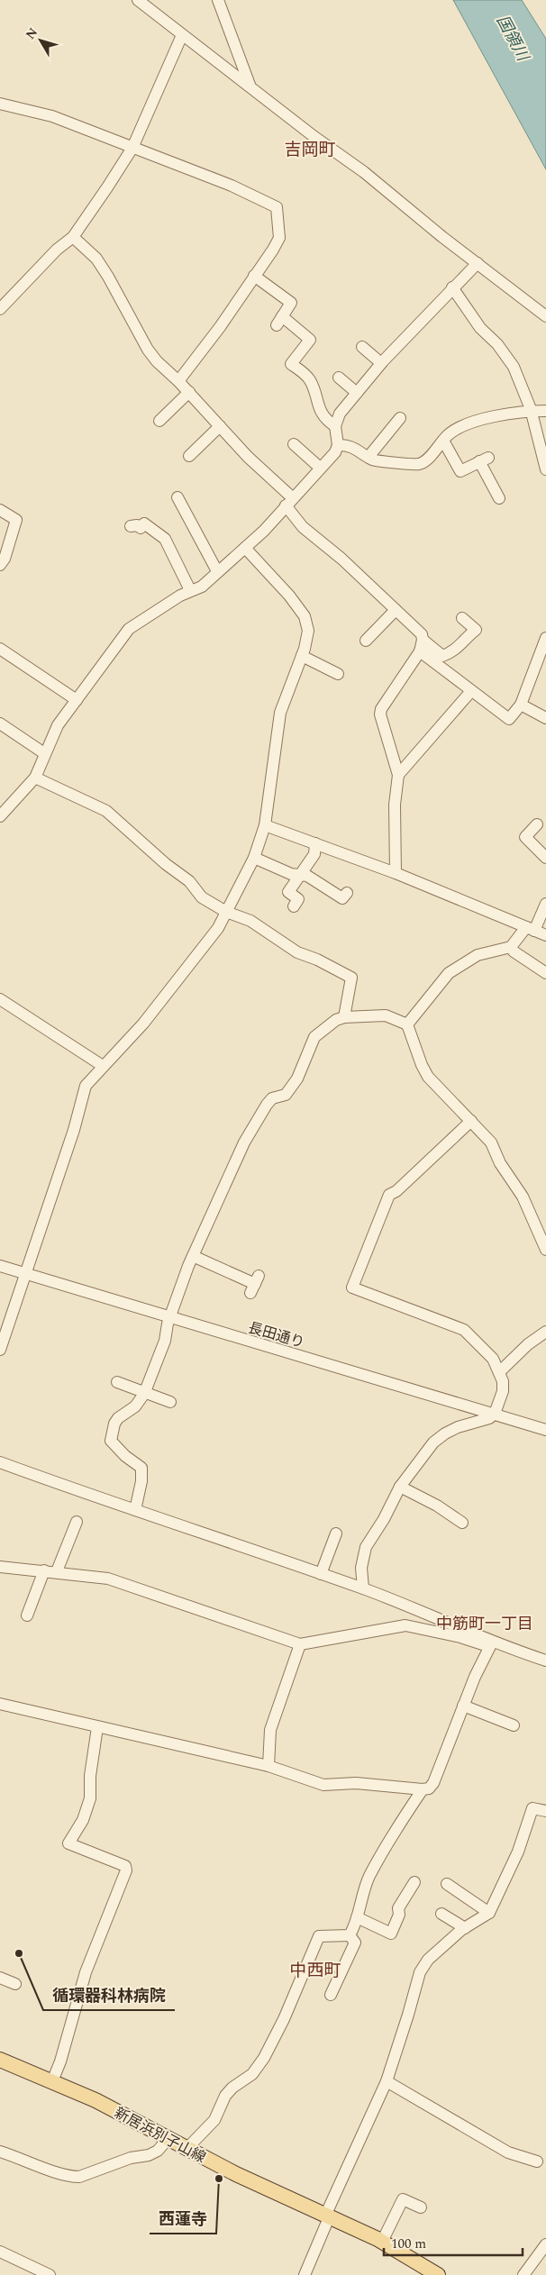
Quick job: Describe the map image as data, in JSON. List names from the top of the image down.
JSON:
{
  "streets": {
    "main road": ["新居浜別子山線"],
    "street": ["長田通り"]
  },
  "districts": ["吉岡町", "中筋町一丁目", "中西町"],
  "water": ["国領川"],
  "places": ["循環器科林病院", "西蓮寺"],
  "scale_bar": "100 m",
  "north": "top left"
}
